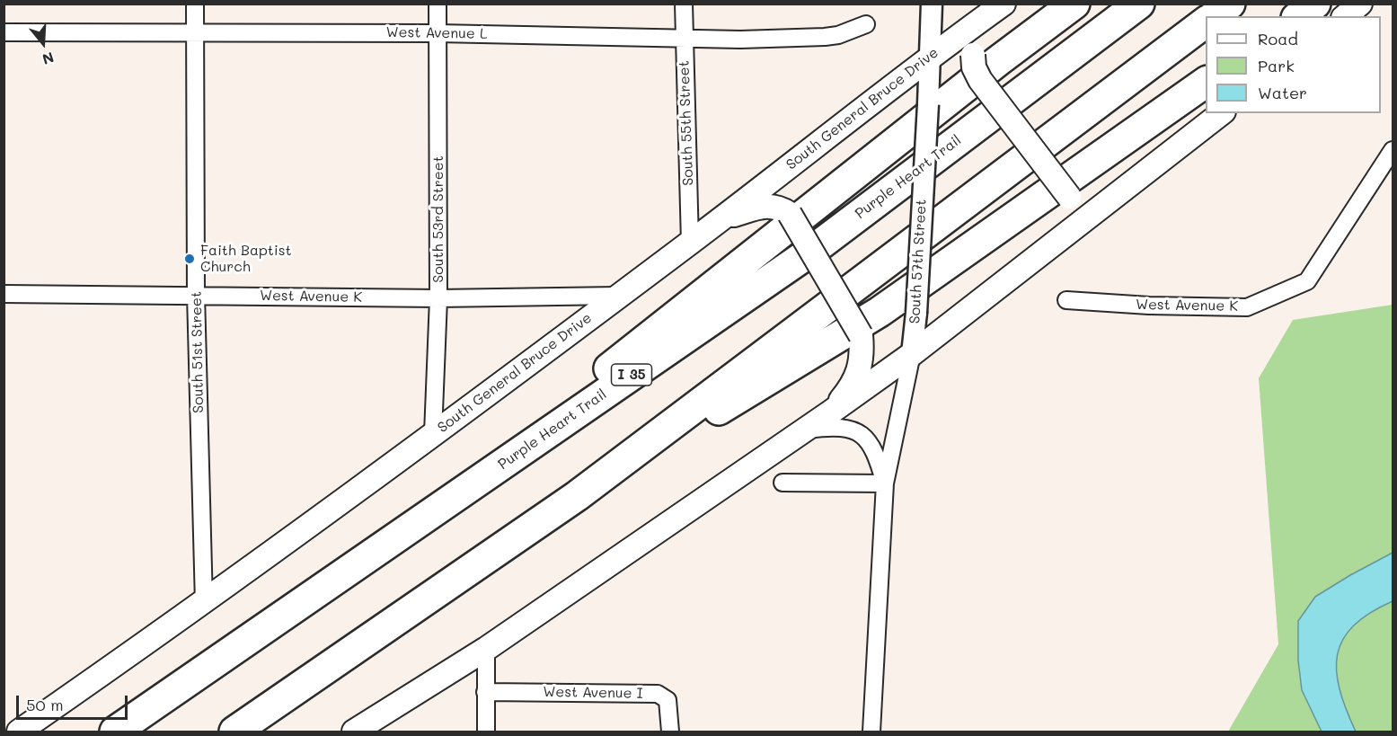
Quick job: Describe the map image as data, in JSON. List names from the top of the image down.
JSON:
{
  "streets": {
    "highway": ["Purple Heart Trail", "I 35"],
    "main road": ["South General Bruce Drive"],
    "street": [
      "West Avenue L",
      "South 55th Street",
      "South 53rd Street",
      "South 57th Street",
      "West Avenue K",
      "South 51st Street",
      "West Avenue I"
    ]
  },
  "crossings": [
    ["West Avenue L", "South 55th Street"],
    ["West Avenue L", "South 53rd Street"],
    ["West Avenue L", "South 51st Street"],
    ["South General Bruce Drive", "South 55th Street"],
    ["South General Bruce Drive", "South 53rd Street"],
    ["South General Bruce Drive", "South 57th Street"],
    ["South General Bruce Drive", "West Avenue K"],
    ["South General Bruce Drive", "South 51st Street"],
    ["South 53rd Street", "West Avenue K"],
    ["West Avenue K", "South 51st Street"]
  ],
  "places": ["Faith Baptist Church"],
  "legend": ["Road", "Park", "Water"],
  "scale_bar": "50 m",
  "north": "bottom"
}
